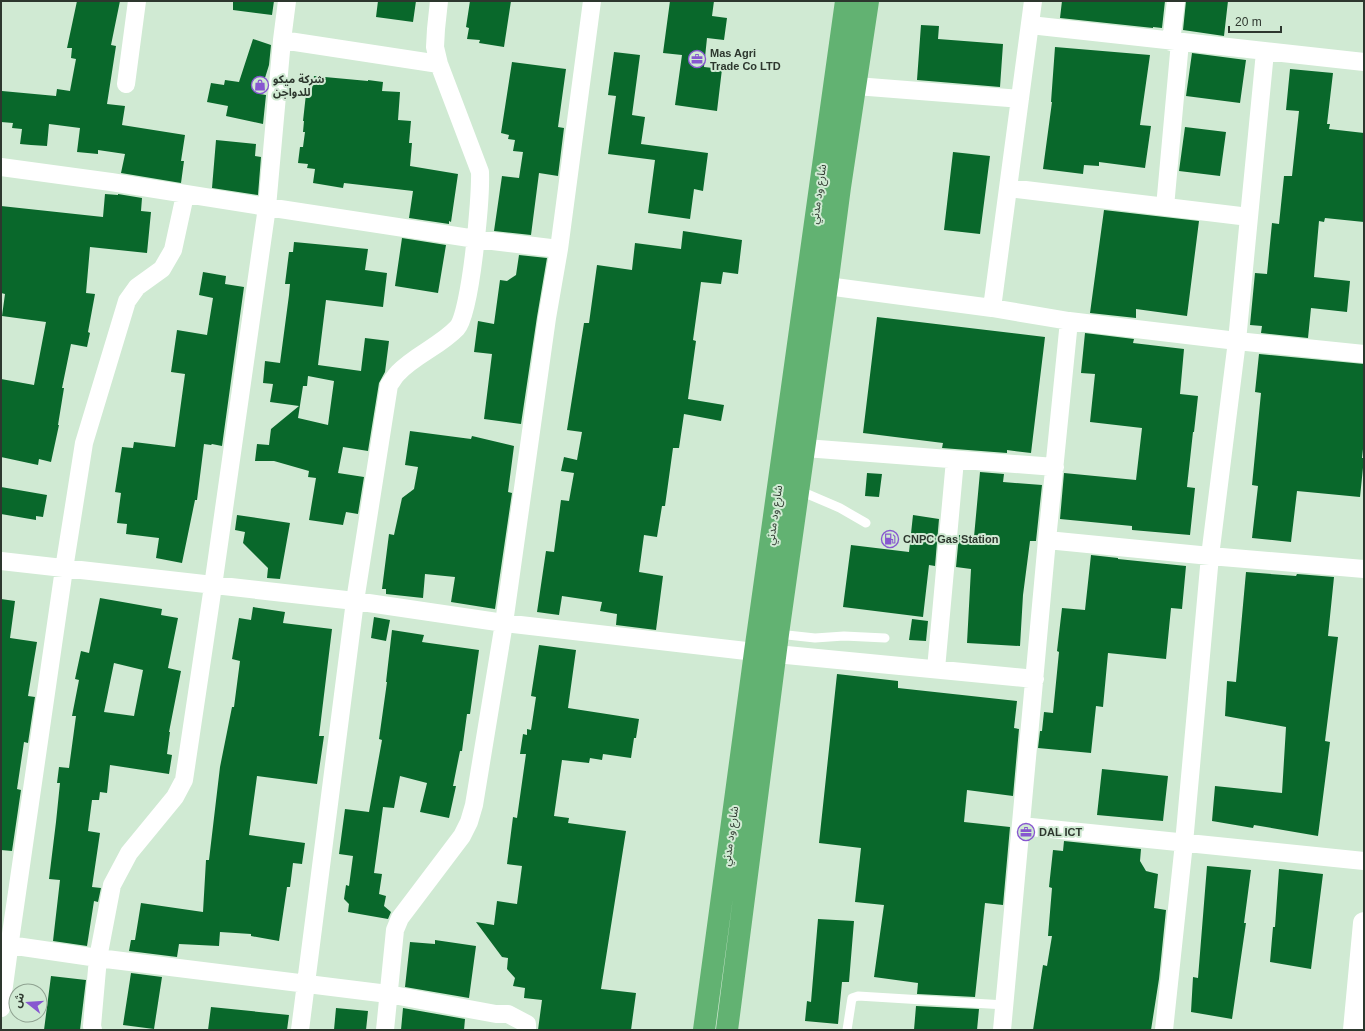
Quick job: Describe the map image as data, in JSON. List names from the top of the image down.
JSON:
{
  "streets": {
    "highway": ["شارع ود مدني"]
  },
  "places": {
    "office": ["Mas Agri Trade Co LTD", "DAL ICT"],
    "shop": ["شركة ميكو للدواجن"],
    "fuel station": ["CNPC Gas Station"]
  },
  "scale_bar": "20 m",
  "north": "left"
}
